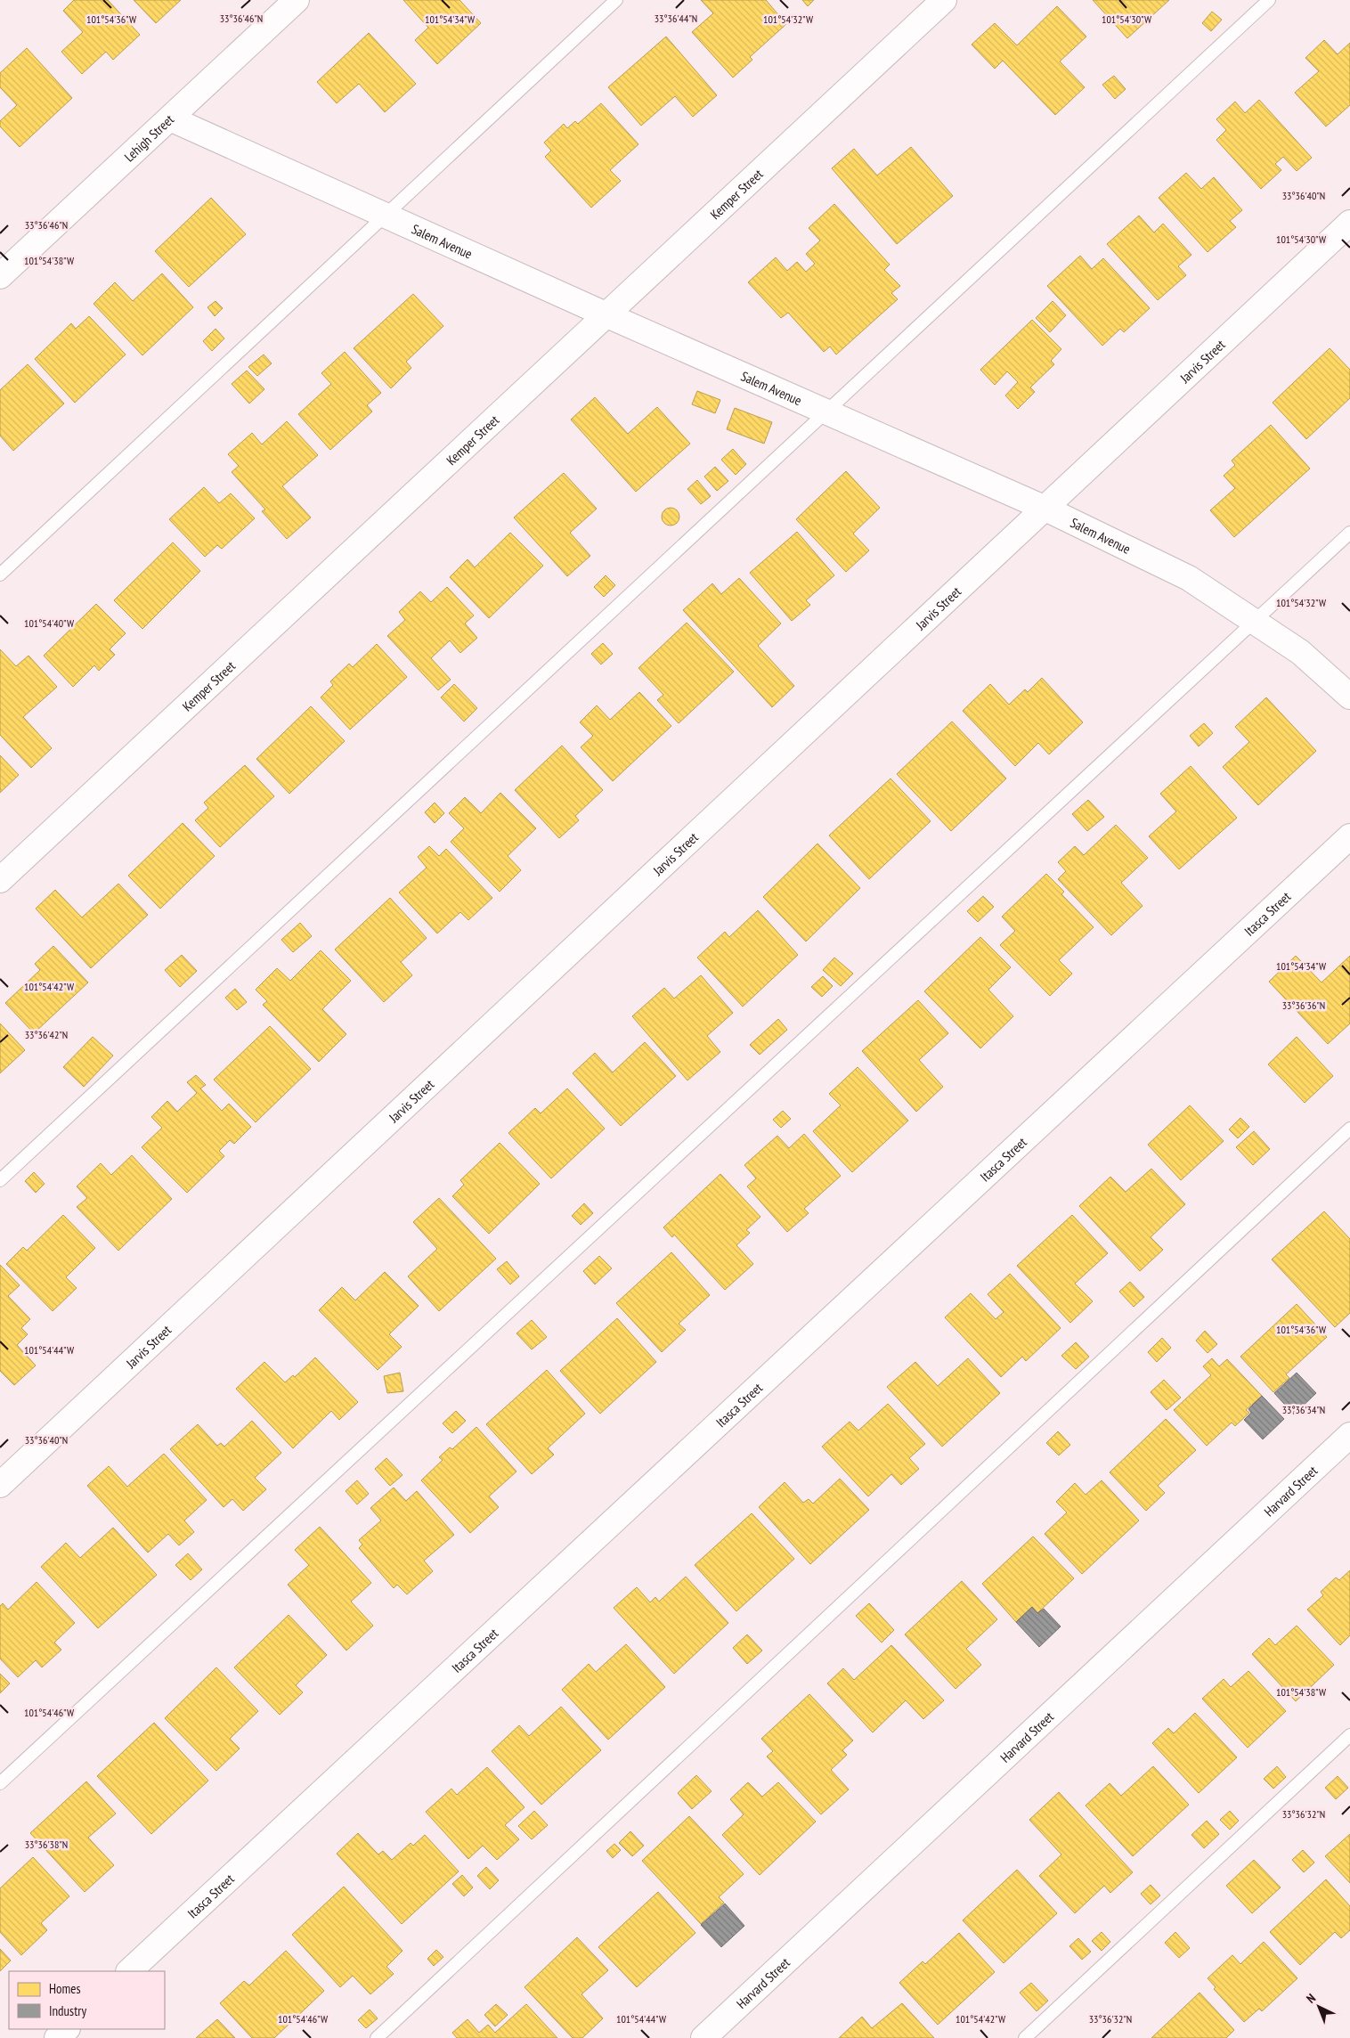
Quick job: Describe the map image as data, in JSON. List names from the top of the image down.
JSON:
{
  "streets": {
    "street": [
      "Lehigh Street",
      "Kemper Street",
      "Salem Avenue",
      "Jarvis Street",
      "Itasca Street",
      "Harvard Street"
    ]
  },
  "crossings": [
    ["Lehigh Street", "Salem Avenue"],
    ["Kemper Street", "Salem Avenue"],
    ["Salem Avenue", "Jarvis Street"]
  ],
  "legend": ["Homes", "Industry"],
  "north": "top left",
  "coordinates": [
    "33°36'46\"N",
    "33°36'44\"N",
    "101°54'36\"W",
    "101°54'34\"W",
    "101°54'30\"W",
    "101°54'32\"W",
    "33°36'40\"N",
    "101°54'38\"W",
    "101°54'40\"W",
    "101°54'42\"W",
    "33°36'36\"N",
    "33°36'42\"N",
    "101°54'44\"W",
    "33°36'34\"N",
    "101°54'46\"W",
    "33°36'32\"N",
    "33°36'38\"N"
  ]
}
